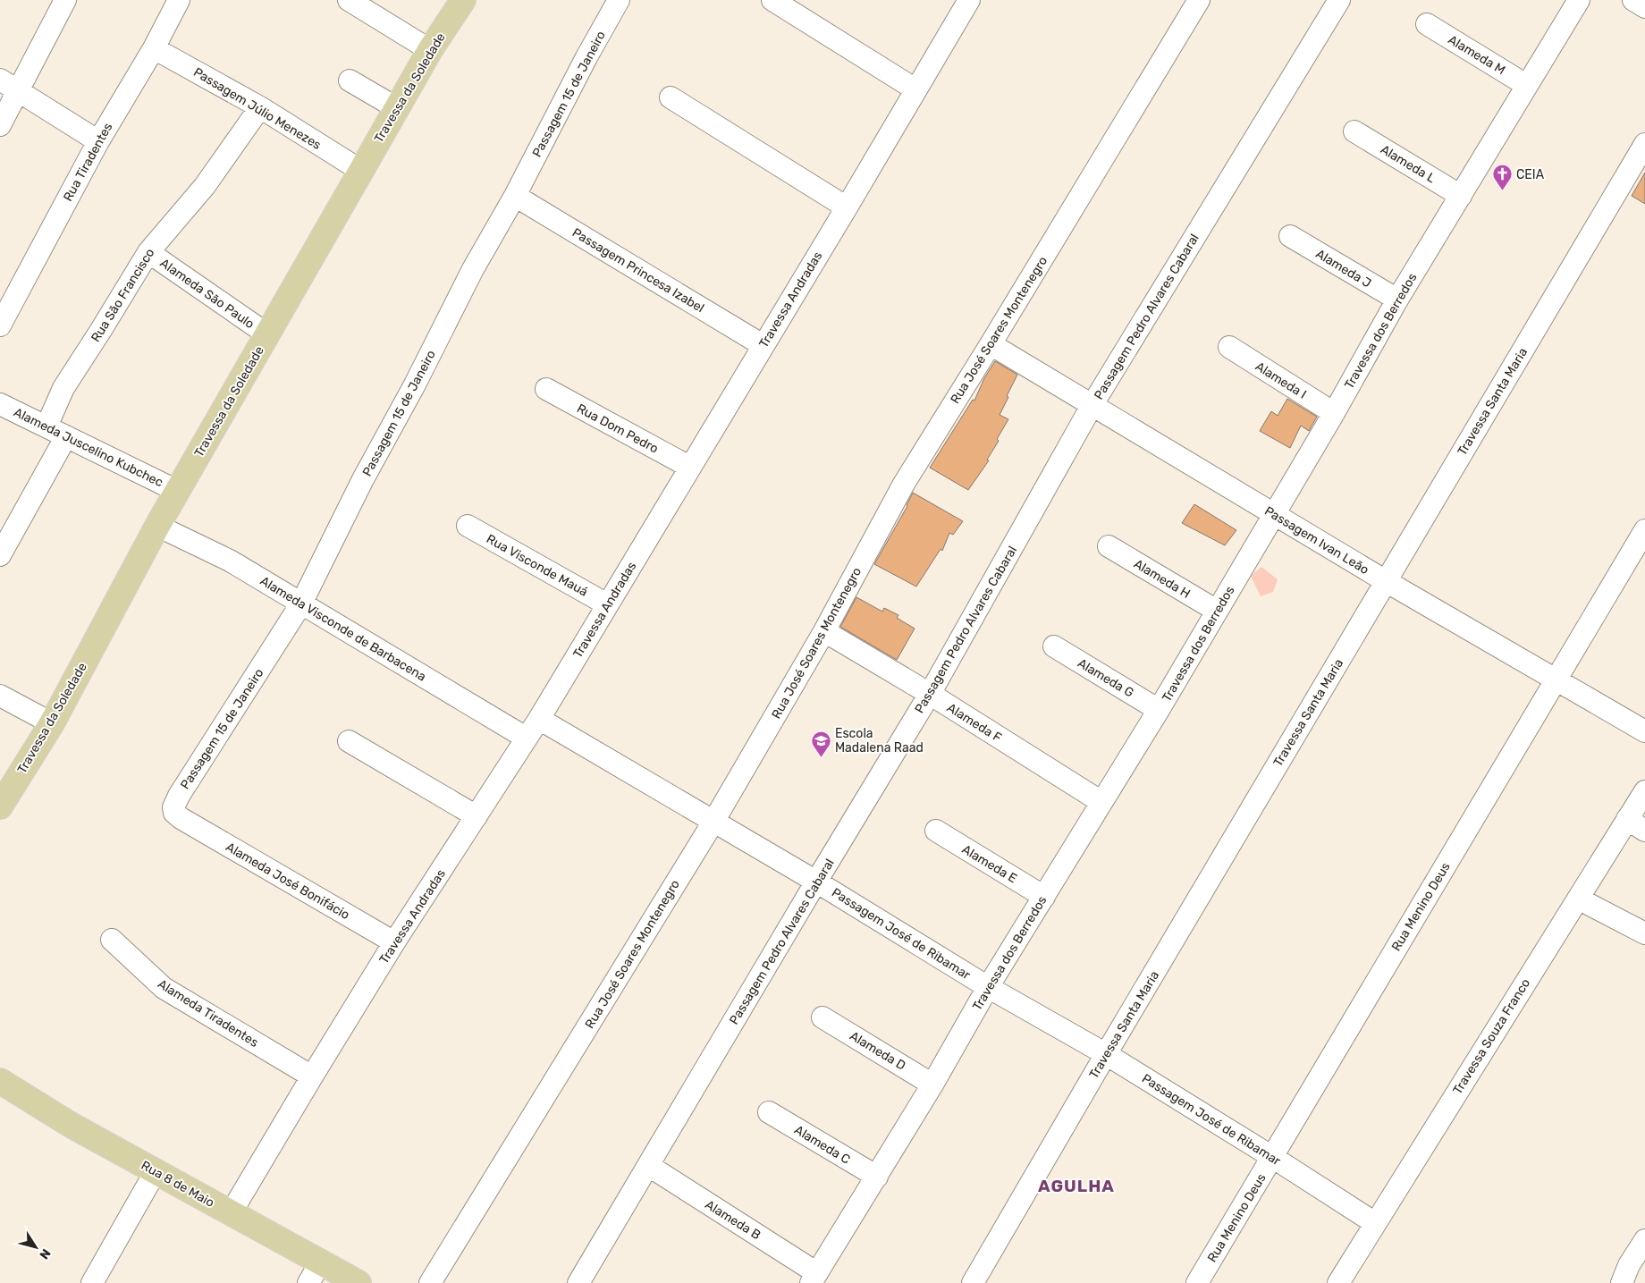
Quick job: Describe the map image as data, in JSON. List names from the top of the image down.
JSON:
{
  "streets": {
    "main road": ["Travessa da Soledade", "Rua 8 de Maio"],
    "street": [
      "Alameda M",
      "Passagem 15 de Janeiro",
      "Passagem Júlio Menezes",
      "Rua Tiradentes",
      "Alameda L",
      "Alameda J",
      "Passagem Princesa Izabel",
      "Alameda São Paulo",
      "Rua São Francisco",
      "Travessa Andradas",
      "Passagem Pedro Alvares Cabaral",
      "Rua José Soares Montenegro",
      "Travessa dos Berredos",
      "Alameda I",
      "Travessa Santa Maria",
      "Rua Dom Pedro",
      "Alameda Juscelino Kubchec",
      "Passagem Ivan Leão",
      "Rua Visconde Mauá",
      "Alameda H",
      "Alameda Visconde de Barbacena",
      "Alameda G",
      "Alameda F",
      "Alameda E",
      "Alameda José Bonifácio",
      "Rua Menino Deus",
      "Passagem José de Ribamar",
      "Alameda Tiradentes",
      "Travessa Souza Franco",
      "Alameda D",
      "Alameda C",
      "Alameda B"
    ]
  },
  "crossings": [
    ["Alameda M", "Travessa dos Berredos"],
    ["Travessa da Soledade", "Passagem Júlio Menezes"],
    ["Travessa da Soledade", "Alameda São Paulo"],
    ["Travessa da Soledade", "Alameda Juscelino Kubchec"],
    ["Travessa da Soledade", "Alameda Visconde de Barbacena"],
    ["Passagem 15 de Janeiro", "Passagem Princesa Izabel"],
    ["Passagem 15 de Janeiro", "Alameda Visconde de Barbacena"],
    ["Passagem 15 de Janeiro", "Alameda José Bonifácio"],
    ["Passagem Júlio Menezes", "Rua Tiradentes"],
    ["Passagem Júlio Menezes", "Rua São Francisco"],
    ["Alameda L", "Travessa dos Berredos"],
    ["Alameda J", "Travessa dos Berredos"],
    ["Passagem Princesa Izabel", "Travessa Andradas"],
    ["Alameda São Paulo", "Rua São Francisco"],
    ["Rua São Francisco", "Alameda Juscelino Kubchec"],
    ["Travessa Andradas", "Rua Dom Pedro"],
    ["Travessa Andradas", "Rua Visconde Mauá"],
    ["Travessa Andradas", "Alameda Visconde de Barbacena"],
    ["Travessa Andradas", "Alameda José Bonifácio"],
    ["Travessa Andradas", "Passagem José de Ribamar"],
    ["Travessa Andradas", "Alameda Tiradentes"],
    ["Travessa Andradas", "Rua 8 de Maio"],
    ["Passagem Pedro Alvares Cabaral", "Passagem Ivan Leão"],
    ["Passagem Pedro Alvares Cabaral", "Alameda F"],
    ["Passagem Pedro Alvares Cabaral", "Passagem José de Ribamar"],
    ["Passagem Pedro Alvares Cabaral", "Alameda B"],
    ["Rua José Soares Montenegro", "Passagem Ivan Leão"],
    ["Rua José Soares Montenegro", "Alameda F"],
    ["Rua José Soares Montenegro", "Passagem José de Ribamar"],
    ["Travessa dos Berredos", "Alameda I"],
    ["Travessa dos Berredos", "Passagem Ivan Leão"],
    ["Travessa dos Berredos", "Alameda H"],
    ["Travessa dos Berredos", "Alameda G"],
    ["Travessa dos Berredos", "Alameda F"],
    ["Travessa dos Berredos", "Alameda E"],
    ["Travessa dos Berredos", "Passagem José de Ribamar"],
    ["Travessa dos Berredos", "Alameda D"],
    ["Travessa dos Berredos", "Alameda C"],
    ["Travessa dos Berredos", "Alameda B"],
    ["Travessa Santa Maria", "Passagem Ivan Leão"],
    ["Travessa Santa Maria", "Passagem José de Ribamar"],
    ["Passagem Ivan Leão", "Rua Menino Deus"],
    ["Rua Menino Deus", "Passagem José de Ribamar"],
    ["Passagem José de Ribamar", "Travessa Souza Franco"]
  ],
  "districts": ["AGULHA"],
  "places": {
    "church": ["CEIA"],
    "school or university": ["Escola Madalena Raad"]
  },
  "north": "bottom right"
}
